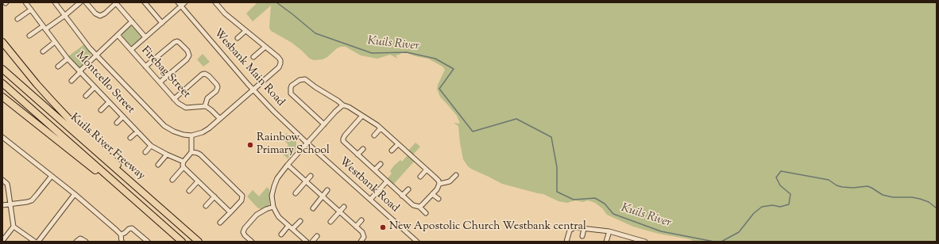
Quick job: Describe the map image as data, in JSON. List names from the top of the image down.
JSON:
{
  "streets": {
    "highway": ["Kuils River Freeway"],
    "street": [
      "Wesbank Main Road",
      "Firebag Street",
      "Montcello Street",
      "Westbank Road"
    ]
  },
  "crossings": [
    ["Wesbank Main Road", "Westbank Road"]
  ],
  "water": ["Kuils River"],
  "places": ["Rainbow Primary School", "New Apostolic Church Westbank central"]
}
